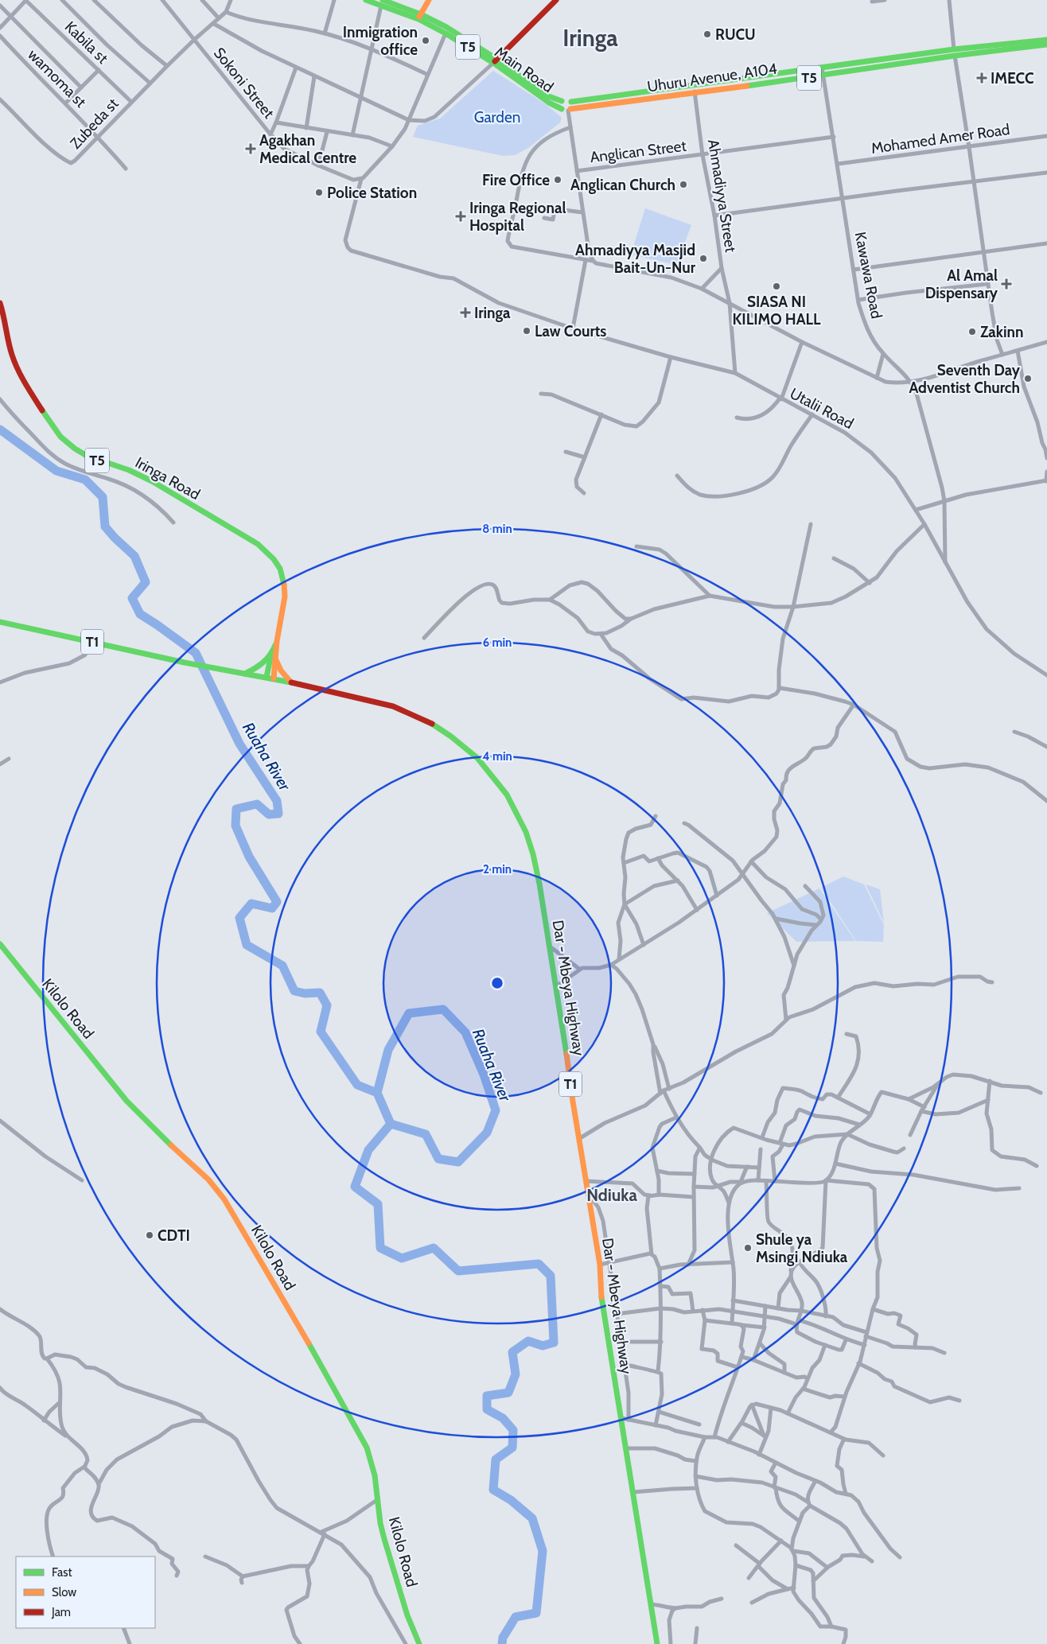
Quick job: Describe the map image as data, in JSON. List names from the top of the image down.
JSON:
{
  "streets": {
    "main road": [
      "T5",
      "Main Road",
      "Uhuru Avenue, A104",
      "Iringa Road",
      "T1",
      "Dar - Mbeya Highway",
      "Kilolo Road"
    ],
    "street": [
      "Kabila st",
      "wamoma st",
      "Sokoni Street",
      "Zubeda st",
      "Mohamed Amer Road",
      "Anglican Street",
      "Ahmadiyya Street",
      "Kawawa Road",
      "Utalii Road"
    ]
  },
  "crossings": [
    ["Kabila st", "Zubeda st"],
    ["T5", "Main Road"],
    ["T5", "Uhuru Avenue, A104"],
    ["T5", "Iringa Road"],
    ["T5", "T1"],
    ["T5", "Dar - Mbeya Highway"],
    ["Main Road", "Uhuru Avenue, A104"],
    ["Uhuru Avenue, A104", "Ahmadiyya Street"],
    ["Uhuru Avenue, A104", "Kawawa Road"],
    ["wamoma st", "Zubeda st"],
    ["Sokoni Street", "Zubeda st"],
    ["Sokoni Street", "Utalii Road"],
    ["Mohamed Amer Road", "Kawawa Road"],
    ["Anglican Street", "Ahmadiyya Street"],
    ["Anglican Street", "Kawawa Road"],
    ["Ahmadiyya Street", "Utalii Road"],
    ["Kawawa Road", "Utalii Road"],
    ["T1", "Dar - Mbeya Highway"]
  ],
  "districts": ["Iringa", "Ndiuka"],
  "water": ["Ruaha River"],
  "parks": ["Garden"],
  "places": {
    "other": [
      "RUCU",
      "Inmigration office",
      "Fire Office",
      "Anglican Church",
      "Police Station",
      "Ahmadiyya Masjid Bait-Un-Nur",
      "SIASA NI KILIMO HALL",
      "Law Courts",
      "Zakinn",
      "Seventh Day Adventist Church",
      "CDTI",
      "Shule ya Msingi Ndiuka"
    ],
    "health": [
      "IMECC",
      "Agakhan Medical Centre",
      "Iringa Regional Hospital",
      "Al Amal Dispensary",
      "Iringa"
    ]
  },
  "legend": ["Fast", "Slow", "Jam"],
  "rings": [
    "8 min",
    "6 min",
    "4 min",
    "2 min"
  ]
}
